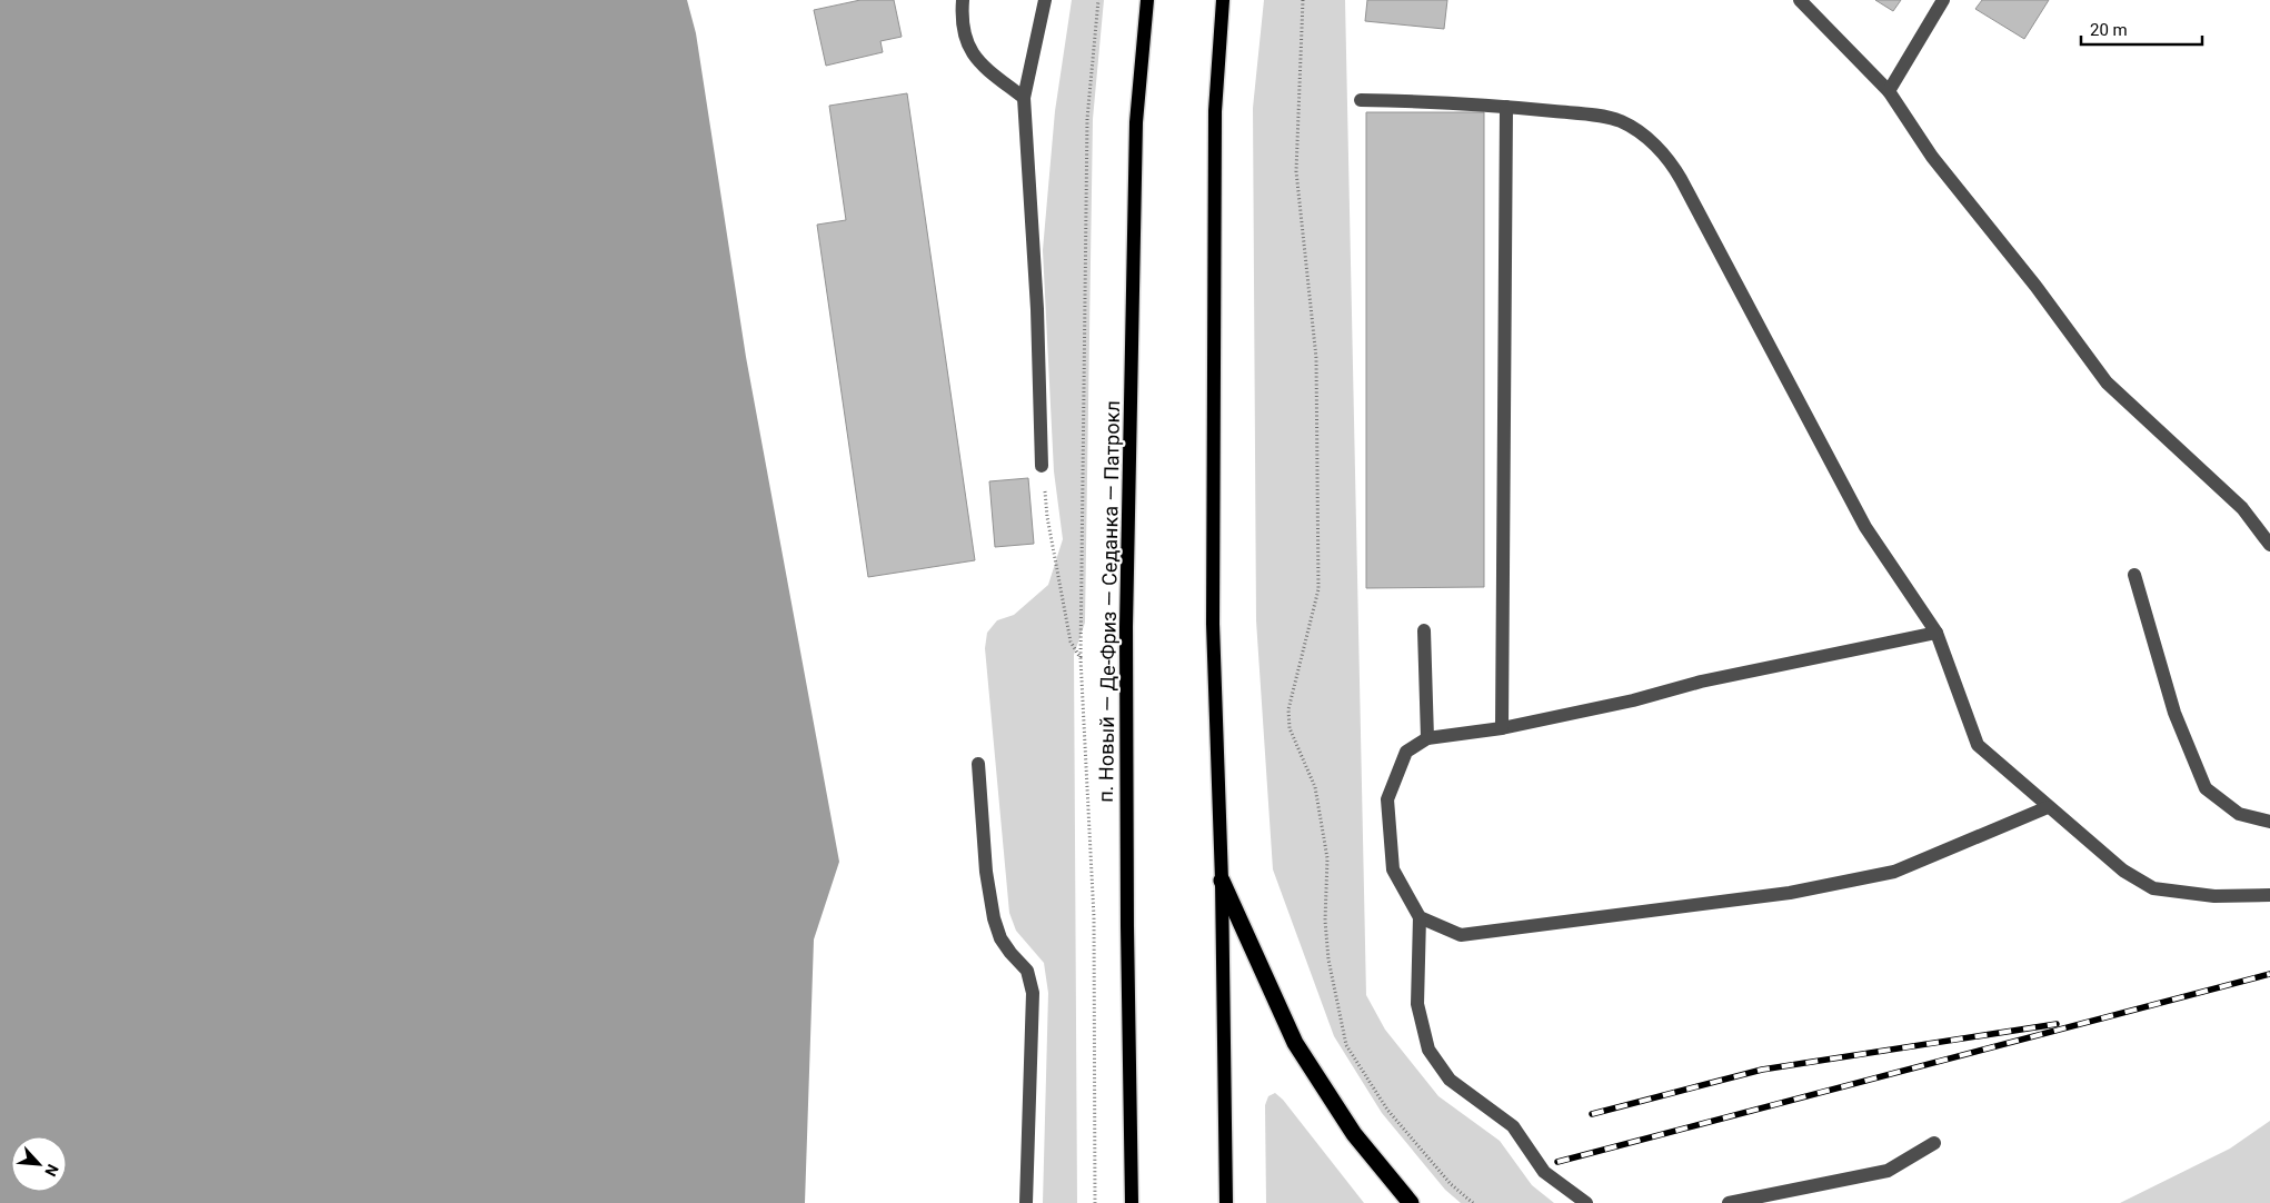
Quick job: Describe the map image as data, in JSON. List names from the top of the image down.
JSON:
{
  "streets": {
    "main road": ["п. Новый — Де-Фриз — Седанка — Патрокл"]
  },
  "scale_bar": "20 m",
  "north": "bottom right"
}
